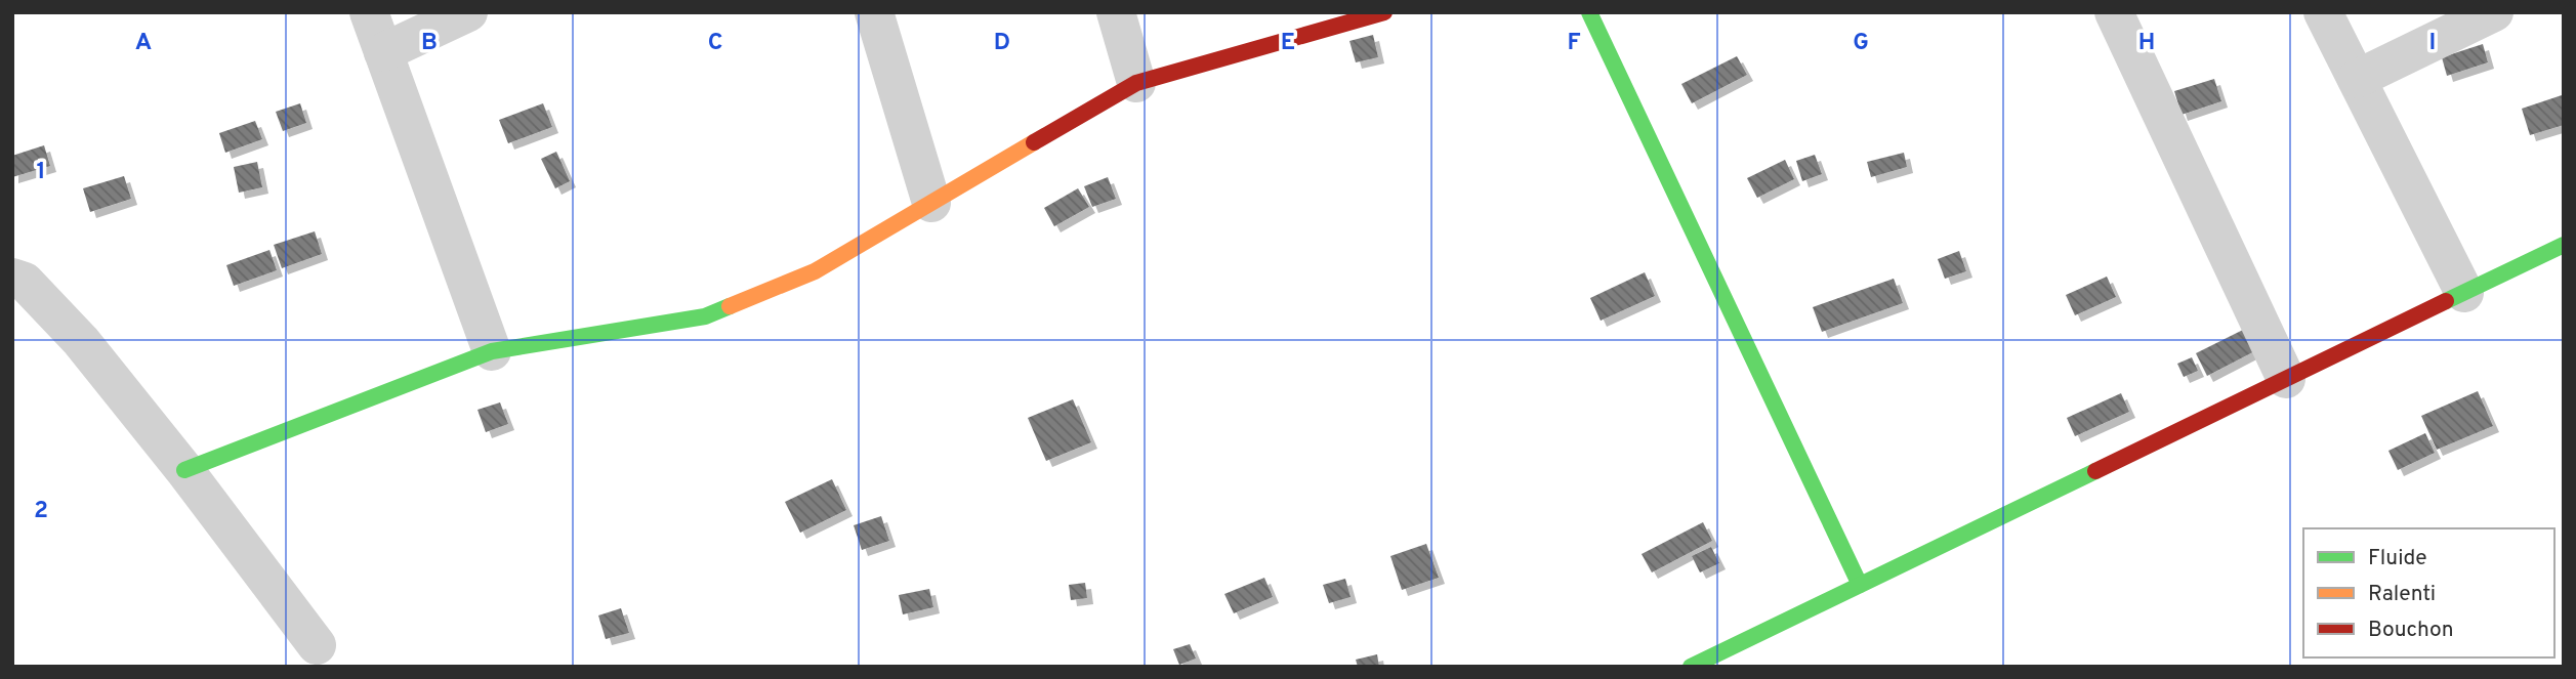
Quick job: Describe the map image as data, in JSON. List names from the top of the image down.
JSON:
{
  "legend": ["Fluide", "Ralenti", "Bouchon"],
  "grid": {
    "columns": [
      "A",
      "B",
      "C",
      "D",
      "E",
      "F",
      "G",
      "H",
      "I"
    ],
    "rows": ["1", "2"]
  }
}
